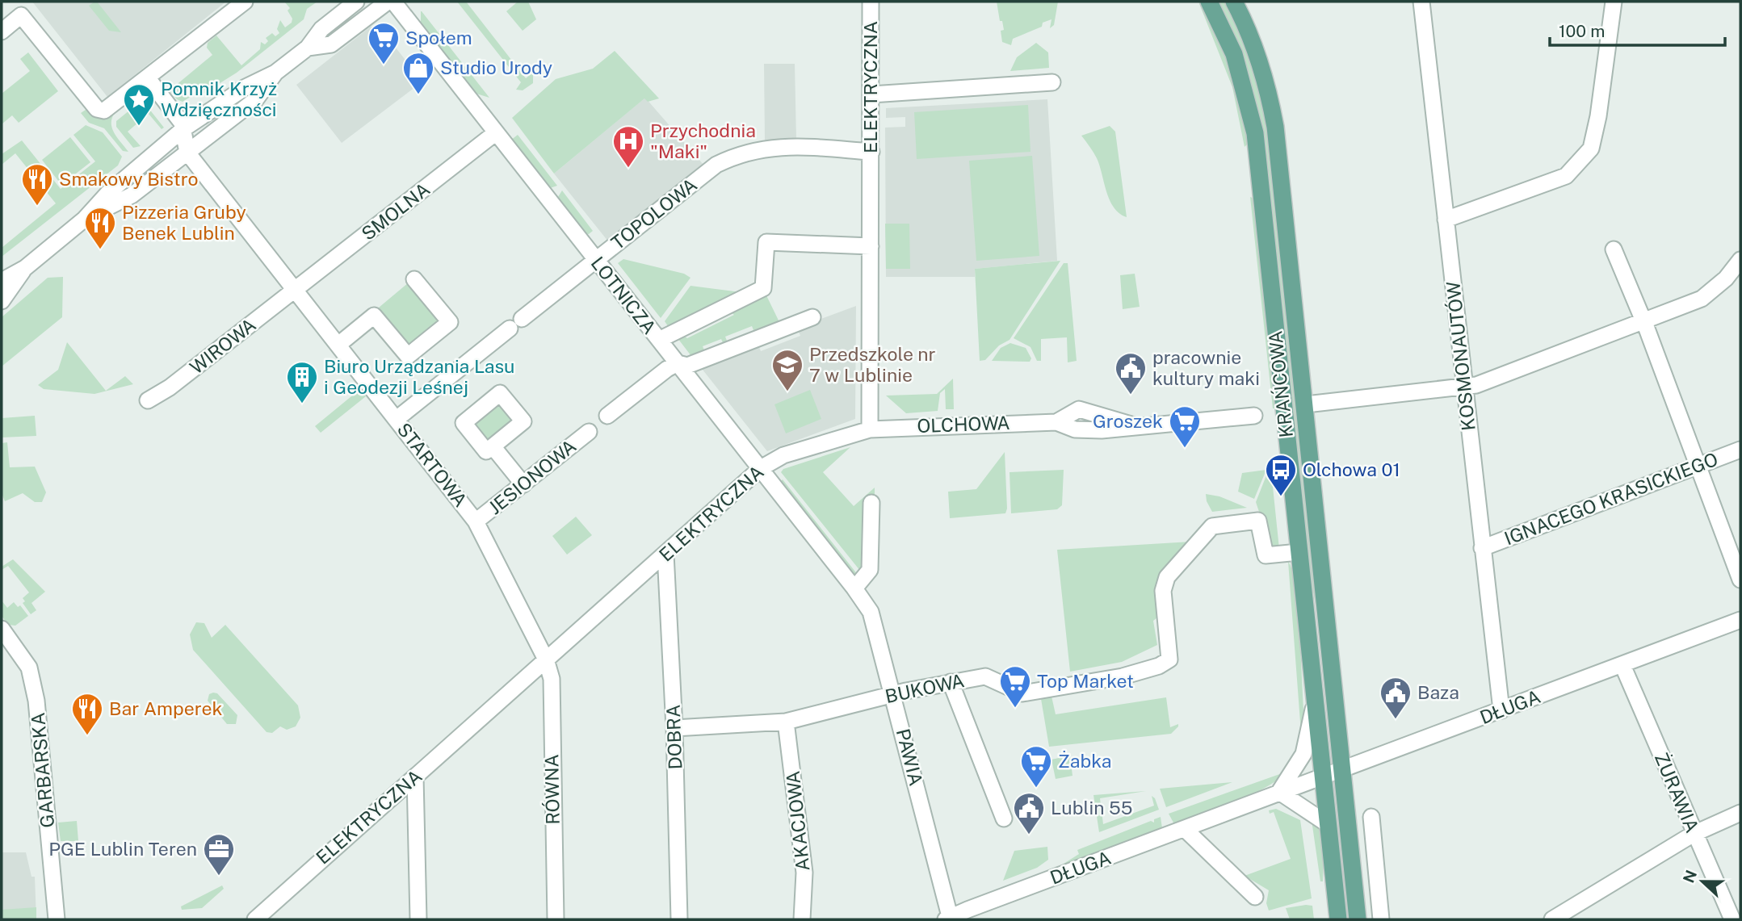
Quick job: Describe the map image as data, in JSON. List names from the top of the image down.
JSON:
{
  "streets": {
    "main road": ["KRAŃCOWA"],
    "street": [
      "ELEKTRYCZNA",
      "SMOLNA",
      "TOPOLOWA",
      "LOTNICZA",
      "WIROWA",
      "KOSMONAUTÓW",
      "OLCHOWA",
      "STARTOWA",
      "JESIONOWA",
      "IGNACEGO KRASICKIEGO",
      "BUKOWA",
      "DŁUGA",
      "DOBRA",
      "PAWIA",
      "GARBARSKA",
      "RÓWNA",
      "ŻURAWIA",
      "AKACJOWA"
    ]
  },
  "crossings": [
    ["ELEKTRYCZNA", "TOPOLOWA"],
    ["ELEKTRYCZNA", "LOTNICZA"],
    ["ELEKTRYCZNA", "OLCHOWA"],
    ["ELEKTRYCZNA", "STARTOWA"],
    ["ELEKTRYCZNA", "DOBRA"],
    ["ELEKTRYCZNA", "RÓWNA"],
    ["SMOLNA", "LOTNICZA"],
    ["SMOLNA", "WIROWA"],
    ["SMOLNA", "STARTOWA"],
    ["TOPOLOWA", "LOTNICZA"],
    ["TOPOLOWA", "STARTOWA"],
    ["LOTNICZA", "PAWIA"],
    ["WIROWA", "STARTOWA"],
    ["KOSMONAUTÓW", "IGNACEGO KRASICKIEGO"],
    ["KOSMONAUTÓW", "DŁUGA"],
    ["KRAŃCOWA", "BUKOWA"],
    ["KRAŃCOWA", "DŁUGA"],
    ["STARTOWA", "JESIONOWA"],
    ["STARTOWA", "RÓWNA"],
    ["BUKOWA", "DOBRA"],
    ["BUKOWA", "PAWIA"],
    ["BUKOWA", "AKACJOWA"],
    ["DŁUGA", "PAWIA"],
    ["DŁUGA", "ŻURAWIA"]
  ],
  "places": {
    "supermarket": [
      "Społem",
      "Groszek",
      "Top Market",
      "Żabka"
    ],
    "shop": ["Studio Urody"],
    "place": ["Pomnik Krzyż Wdzięczności"],
    "hospital": ["Przychodnia \"Maki\""],
    "restaurant": ["Smakowy Bistro", "Pizzeria Gruby Benek Lublin", "Bar Amperek"],
    "school or university": ["Przedszkole nr 7 w Lublinie"],
    "public building": ["pracownie kultury maki", "Baza", "Lublin 55"],
    "building": ["Biuro Urządzania Lasu i Geodezji Leśnej"],
    "bus stop": ["Olchowa 01"],
    "office": ["PGE Lublin Teren"]
  },
  "scale_bar": "100 m",
  "north": "left"
}
